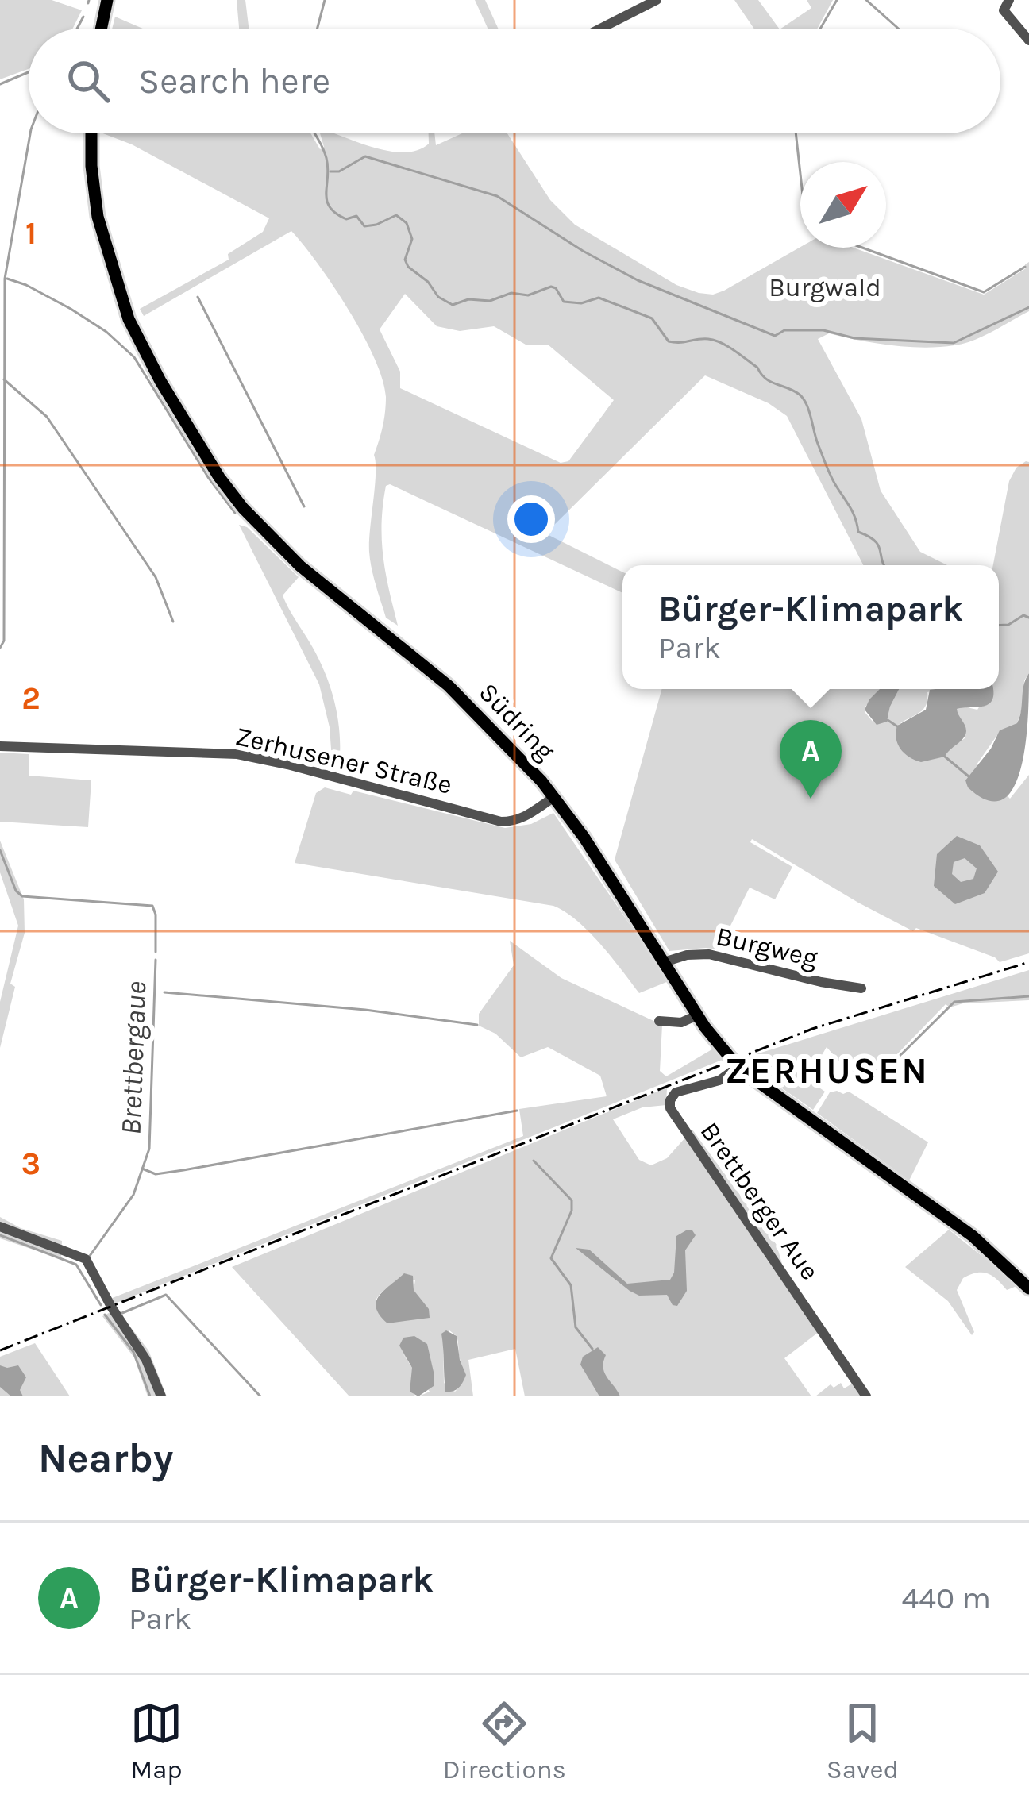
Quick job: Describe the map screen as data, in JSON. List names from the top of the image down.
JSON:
{
  "streets": {
    "main road": ["Südring"],
    "street": ["Zerhusener Straße", "Burgweg", "Brettberger Aue"]
  },
  "crossings": [
    ["Südring", "Zerhusener Straße"],
    ["Südring", "Burgweg"],
    ["Südring", "Brettberger Aue"]
  ],
  "districts": ["ZERHUSEN"],
  "water": ["Brettbergaue"],
  "parks": ["Burgwald"],
  "north": "top right",
  "page": {
    "search": "Search here",
    "popup": ["Bürger-Klimapark", "Park"],
    "pins": "A",
    "heading": "Nearby",
    "list": [
      {
        "mark": "A",
        "name": "Bürger-Klimapark",
        "note": "Park",
        "value": "440 m"
      }
    ],
    "nav": ["Map", "Directions", "Saved"]
  },
  "grid": {
    "rows": ["1", "2", "3"]
  }
}
